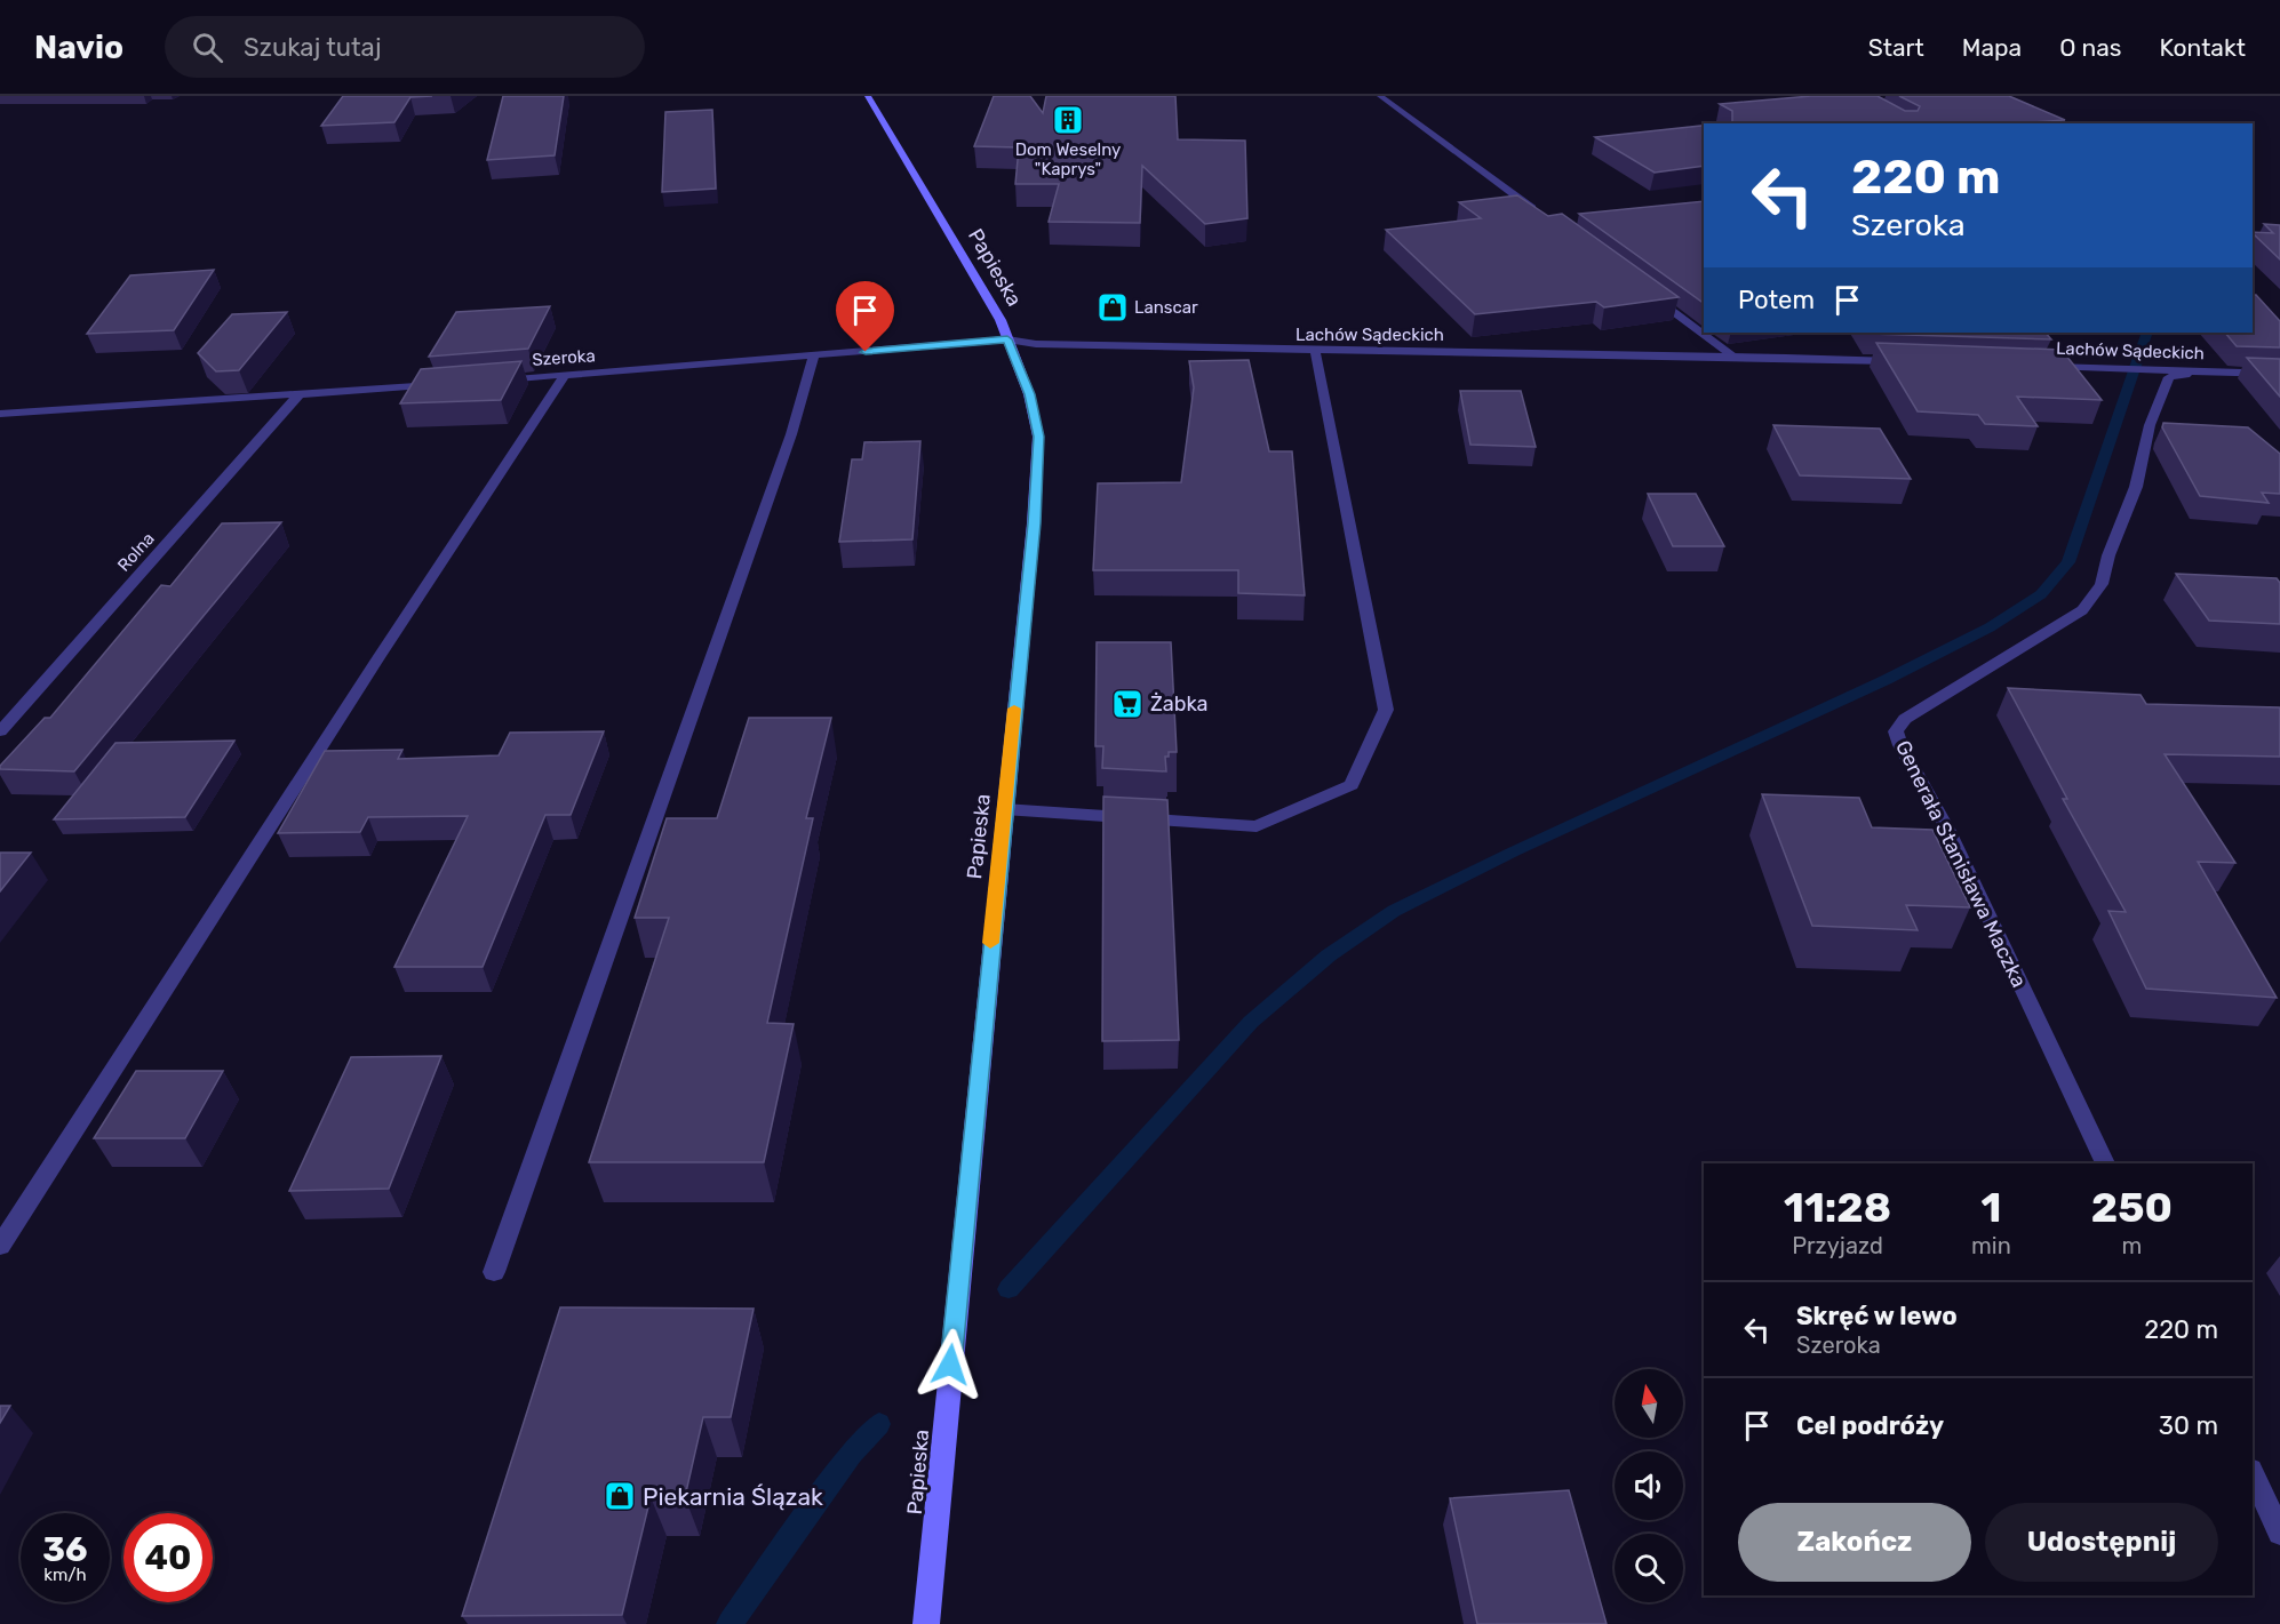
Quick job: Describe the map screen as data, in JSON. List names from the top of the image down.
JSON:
{
  "streets": {
    "street": [
      "Papieska",
      "Lachów Sądeckich",
      "Szeroka",
      "Rolna",
      "Generała Stanisława Maczka"
    ]
  },
  "crossings": [
    ["Papieska", "Lachów Sądeckich"],
    ["Papieska", "Szeroka"],
    ["Lachów Sądeckich", "Szeroka"],
    ["Lachów Sądeckich", "Generała Stanisława Maczka"]
  ],
  "places": {
    "building": ["Dom Weselny \"Kaprys\""],
    "shop": ["Lanscar", "Piekarnia Ślązak"],
    "supermarket": ["Żabka"]
  },
  "north": "top",
  "page": {
    "header": "Navio",
    "search": "Szukaj tutaj",
    "nav": [
      "Start",
      "Mapa",
      "O nas",
      "Kontakt"
    ],
    "turn": ["220 m", "Szeroka"],
    "then": "Potem",
    "eta": [
      "11:28",
      "Przyjazd",
      "1",
      "min",
      "250",
      "m"
    ],
    "list": [
      {
        "name": "Skręć w lewo",
        "note": "Szeroka",
        "value": "220 m"
      },
      {
        "name": "Cel podróży",
        "value": "30 m"
      }
    ],
    "buttons": ["Zakończ", "Udostępnij"],
    "speed": "36 km/h",
    "limit": "40"
  }
}
